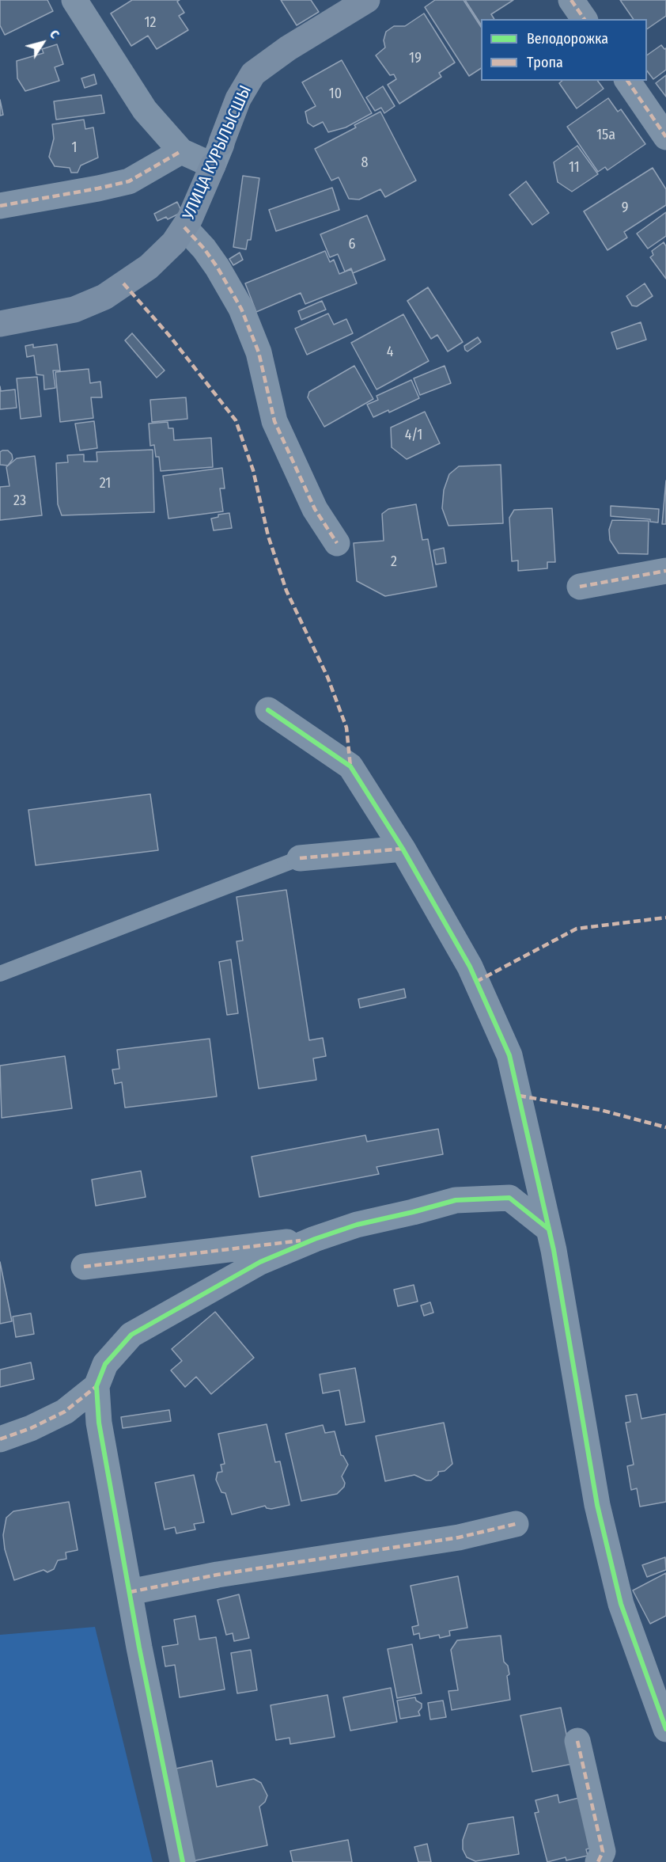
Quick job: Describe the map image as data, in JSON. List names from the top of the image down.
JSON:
{
  "streets": {
    "street": ["УЛИЦА КУРЫЛЫСШЫ"]
  },
  "house_numbers": [
    "12",
    "19",
    "10",
    "15а",
    "1",
    "8",
    "11",
    "9",
    "6",
    "4",
    "4/1",
    "21",
    "23",
    "2"
  ],
  "legend": ["Велодорожка", "Тропа"],
  "north": "top right"
}
